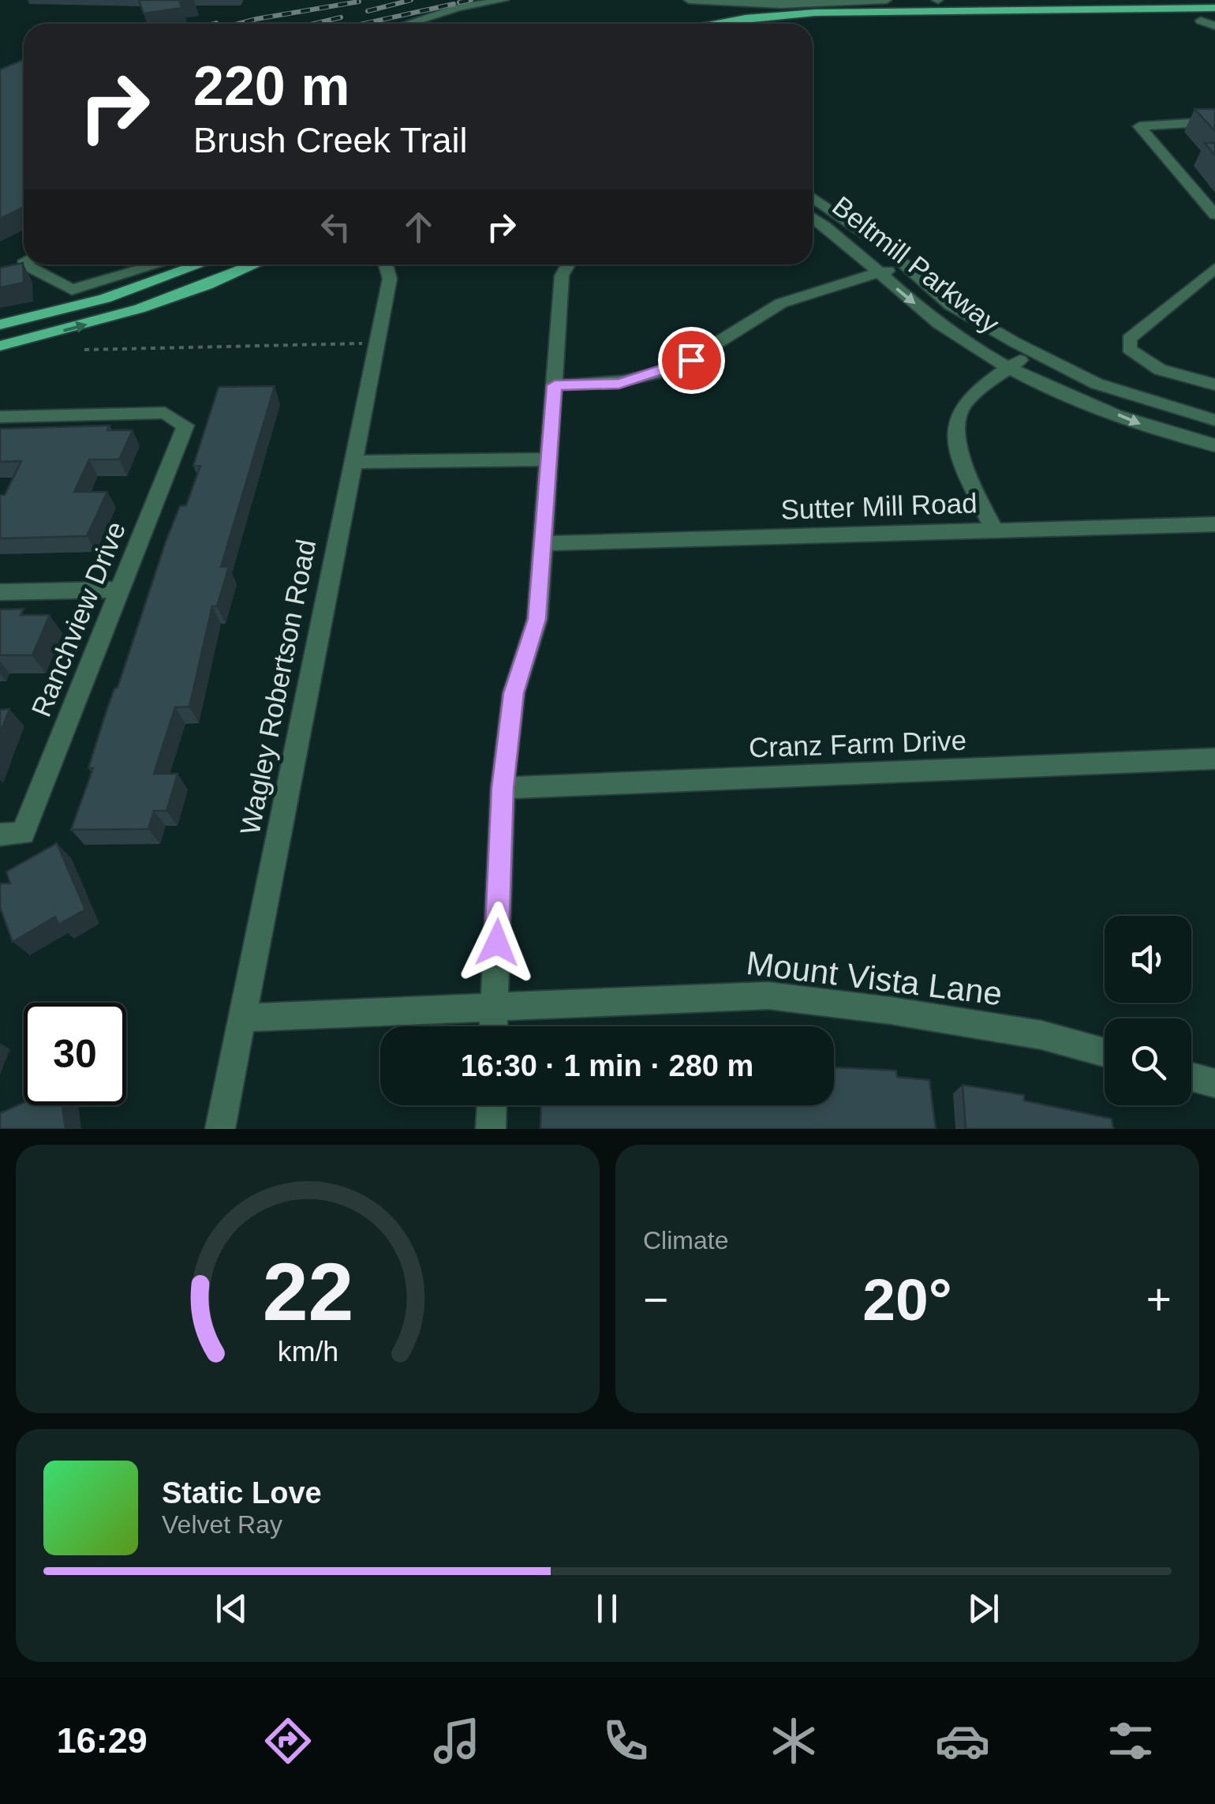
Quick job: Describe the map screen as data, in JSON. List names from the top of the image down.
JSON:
{
  "streets": {
    "street": [
      "Beltmill Parkway",
      "Sutter Mill Road",
      "Ranchview Drive",
      "Wagley Robertson Road",
      "Cranz Farm Drive",
      "Mount Vista Lane"
    ]
  },
  "crossings": [
    ["Wagley Robertson Road", "Mount Vista Lane"]
  ],
  "page": {
    "turn": ["220 m", "Brush Creek Trail"],
    "limit": "30",
    "trip": "16:30 · 1 min · 280 m",
    "tile": "Climate",
    "heat": ["−", "20°", "+"],
    "song": ["Static Love", "Velvet Ray"],
    "tabs": "16:29",
    "gauge": ["22", "km/h"]
  }
}
